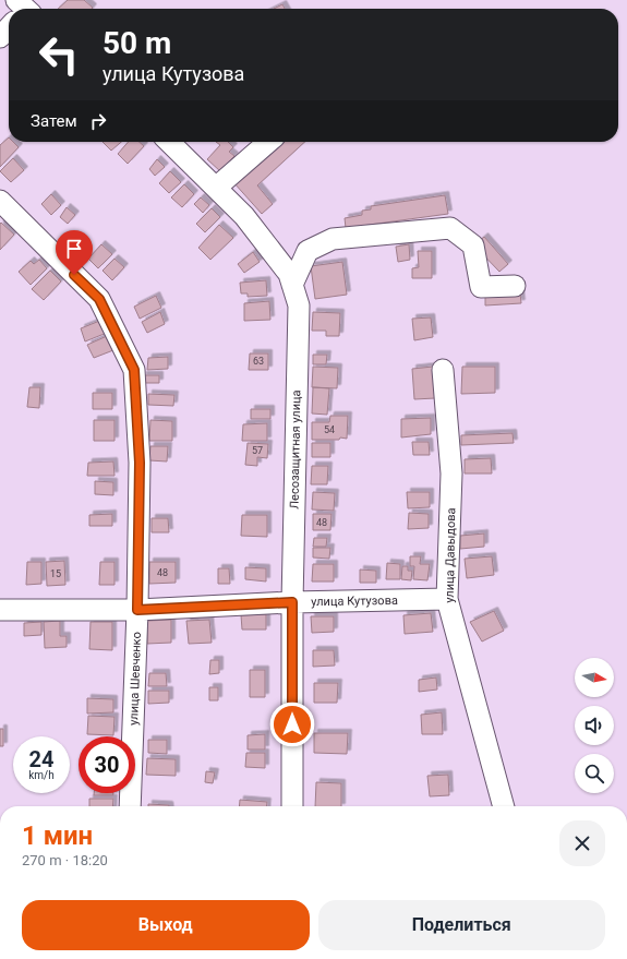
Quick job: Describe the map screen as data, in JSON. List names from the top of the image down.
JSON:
{
  "streets": {
    "street": [
      "Лесозащитная улица",
      "улица Давыдова",
      "улица Кутузова",
      "улица Шевченко"
    ]
  },
  "crossings": [
    ["Лесозащитная улица", "улица Кутузова"],
    ["улица Давыдова", "улица Кутузова"],
    ["улица Кутузова", "улица Шевченко"]
  ],
  "house_numbers": [
    "63",
    "54",
    "57",
    "48",
    "48",
    "15"
  ],
  "north": "right",
  "page": {
    "turn": ["50 m", "улица Кутузова"],
    "then": "Затем",
    "speed": "24 km/h",
    "limit": "30",
    "heading": ["1 мин", "270 m · 18:20"],
    "buttons": ["Выход", "Поделиться"]
  }
}
